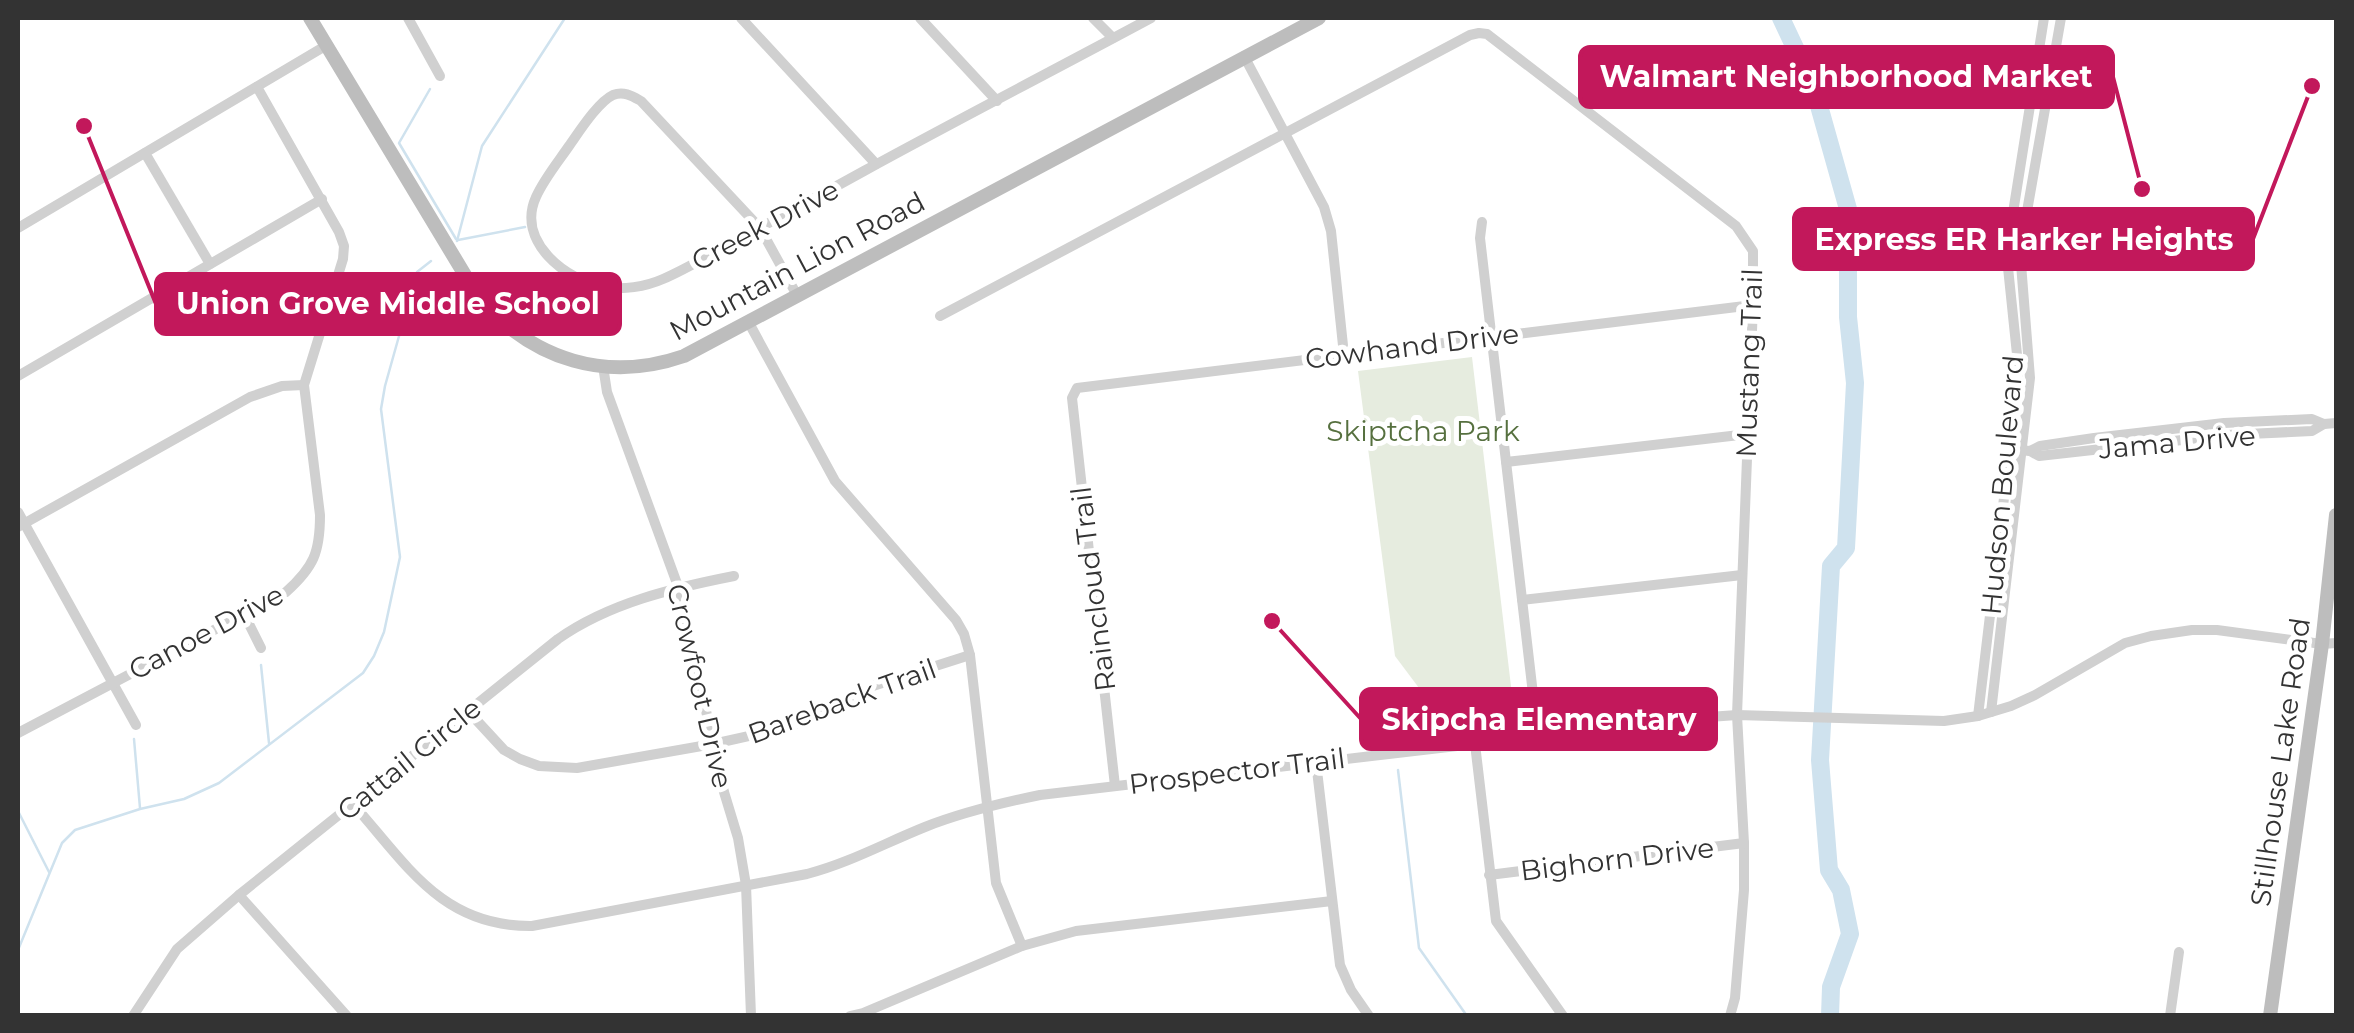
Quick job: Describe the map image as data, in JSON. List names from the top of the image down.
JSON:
{
  "streets": {
    "street": [
      "Creek Drive",
      "Mountain Lion Road",
      "Cowhand Drive",
      "Mustang Trail",
      "Jama Drive",
      "Hudson Boulevard",
      "Raincloud Trail",
      "Canoe Drive",
      "Crowfoot Drive",
      "Bareback Trail",
      "Cattail Circle",
      "Stillhouse Lake Road",
      "Prospector Trail",
      "Bighorn Drive"
    ]
  },
  "crossings": [
    ["Mountain Lion Road", "Crowfoot Drive"],
    ["Cowhand Drive", "Mustang Trail"],
    ["Cowhand Drive", "Raincloud Trail"],
    ["Mustang Trail", "Prospector Trail"],
    ["Mustang Trail", "Bighorn Drive"],
    ["Jama Drive", "Hudson Boulevard"],
    ["Hudson Boulevard", "Prospector Trail"],
    ["Raincloud Trail", "Prospector Trail"],
    ["Crowfoot Drive", "Bareback Trail"],
    ["Crowfoot Drive", "Cattail Circle"],
    ["Crowfoot Drive", "Prospector Trail"],
    ["Bareback Trail", "Cattail Circle"],
    ["Cattail Circle", "Prospector Trail"],
    ["Stillhouse Lake Road", "Prospector Trail"]
  ],
  "parks": ["Skiptcha Park"],
  "places": [
    "Express ER Harker Heights",
    "Union Grove Middle School",
    "Walmart Neighborhood Market",
    "Skipcha Elementary"
  ]
}
